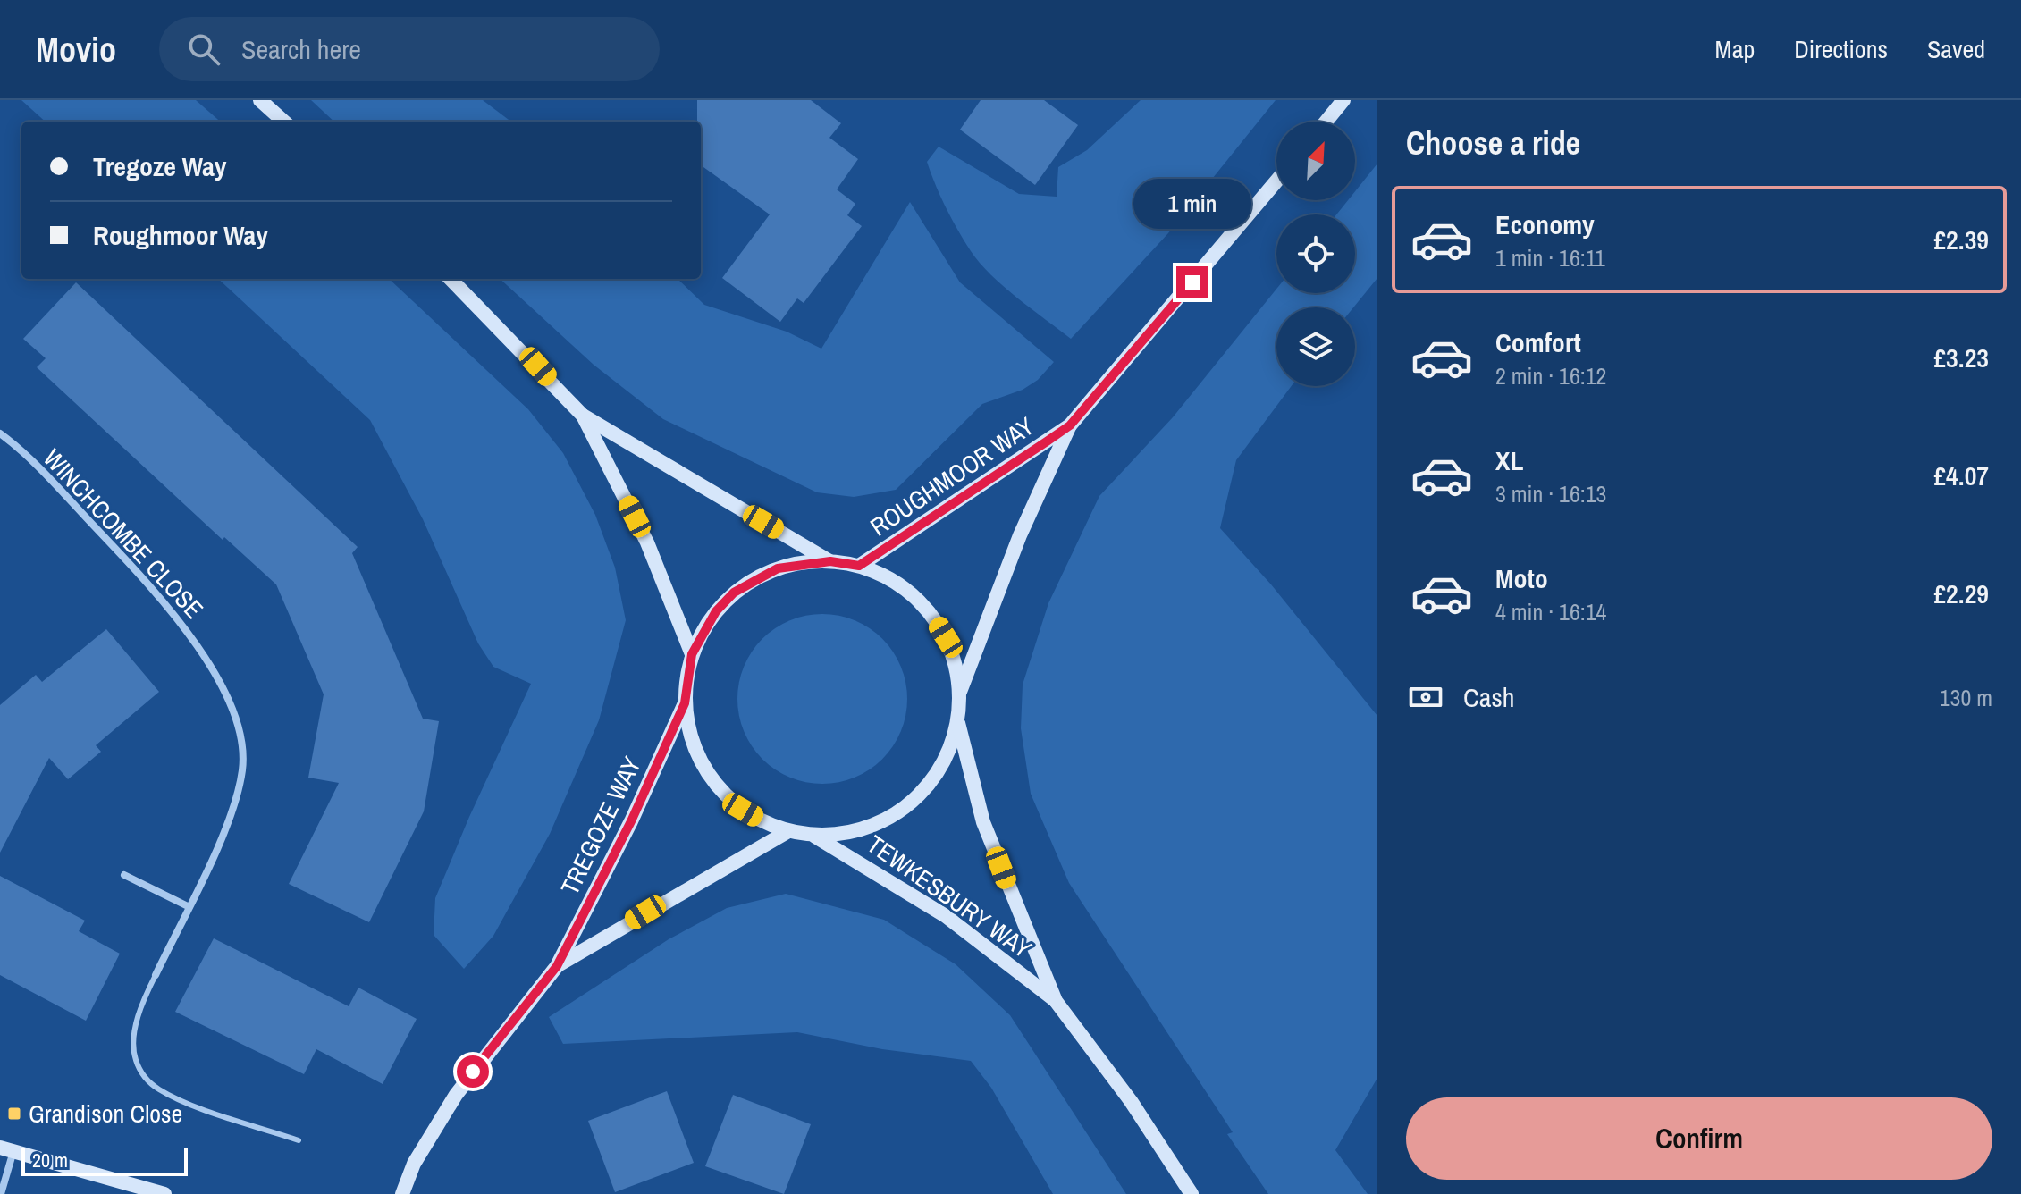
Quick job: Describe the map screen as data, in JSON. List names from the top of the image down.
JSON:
{
  "streets": {
    "main road": ["ROUGHMOOR WAY", "TREGOZE WAY", "TEWKESBURY WAY"],
    "street": ["WINCHCOMBE CLOSE"]
  },
  "places": {
    "transit": ["Grandison Close"]
  },
  "scale_bar": "20 m",
  "north": "top right",
  "page": {
    "header": "Movio",
    "search": "Search here",
    "nav": ["Map", "Directions", "Saved"],
    "heading": "Choose a ride",
    "banner": ["Tregoze Way", "Roughmoor Way"],
    "bubble": "1 min",
    "list": [
      {
        "name": "Economy",
        "note": "1 min · 16:11",
        "value": "£2.39"
      },
      {
        "name": "Comfort",
        "note": "2 min · 16:12",
        "value": "£3.23"
      },
      {
        "name": "XL",
        "note": "3 min · 16:13",
        "value": "£4.07"
      },
      {
        "name": "Moto",
        "note": "4 min · 16:14",
        "value": "£2.29"
      }
    ],
    "pay": ["Cash", "130 m"],
    "buttons": "Confirm",
    "scale": "20 m"
  }
}
